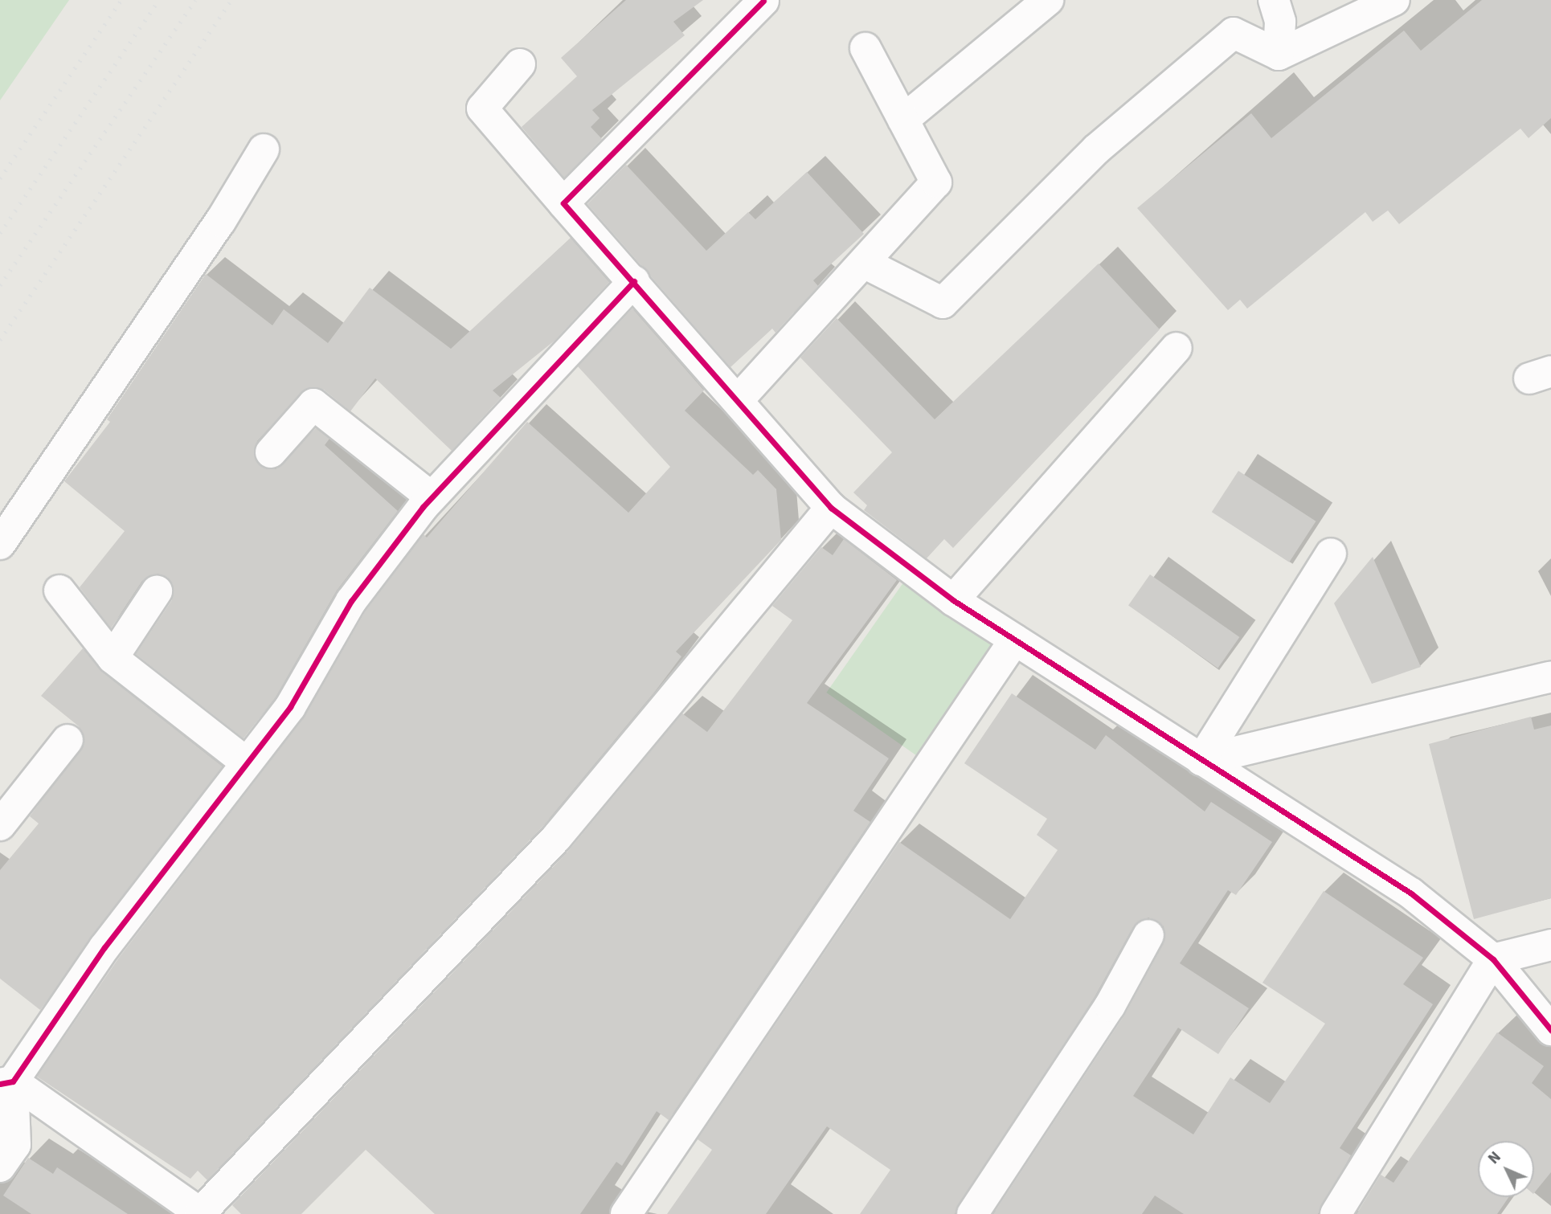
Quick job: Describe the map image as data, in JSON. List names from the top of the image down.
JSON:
{
  "north": "top left"
}
